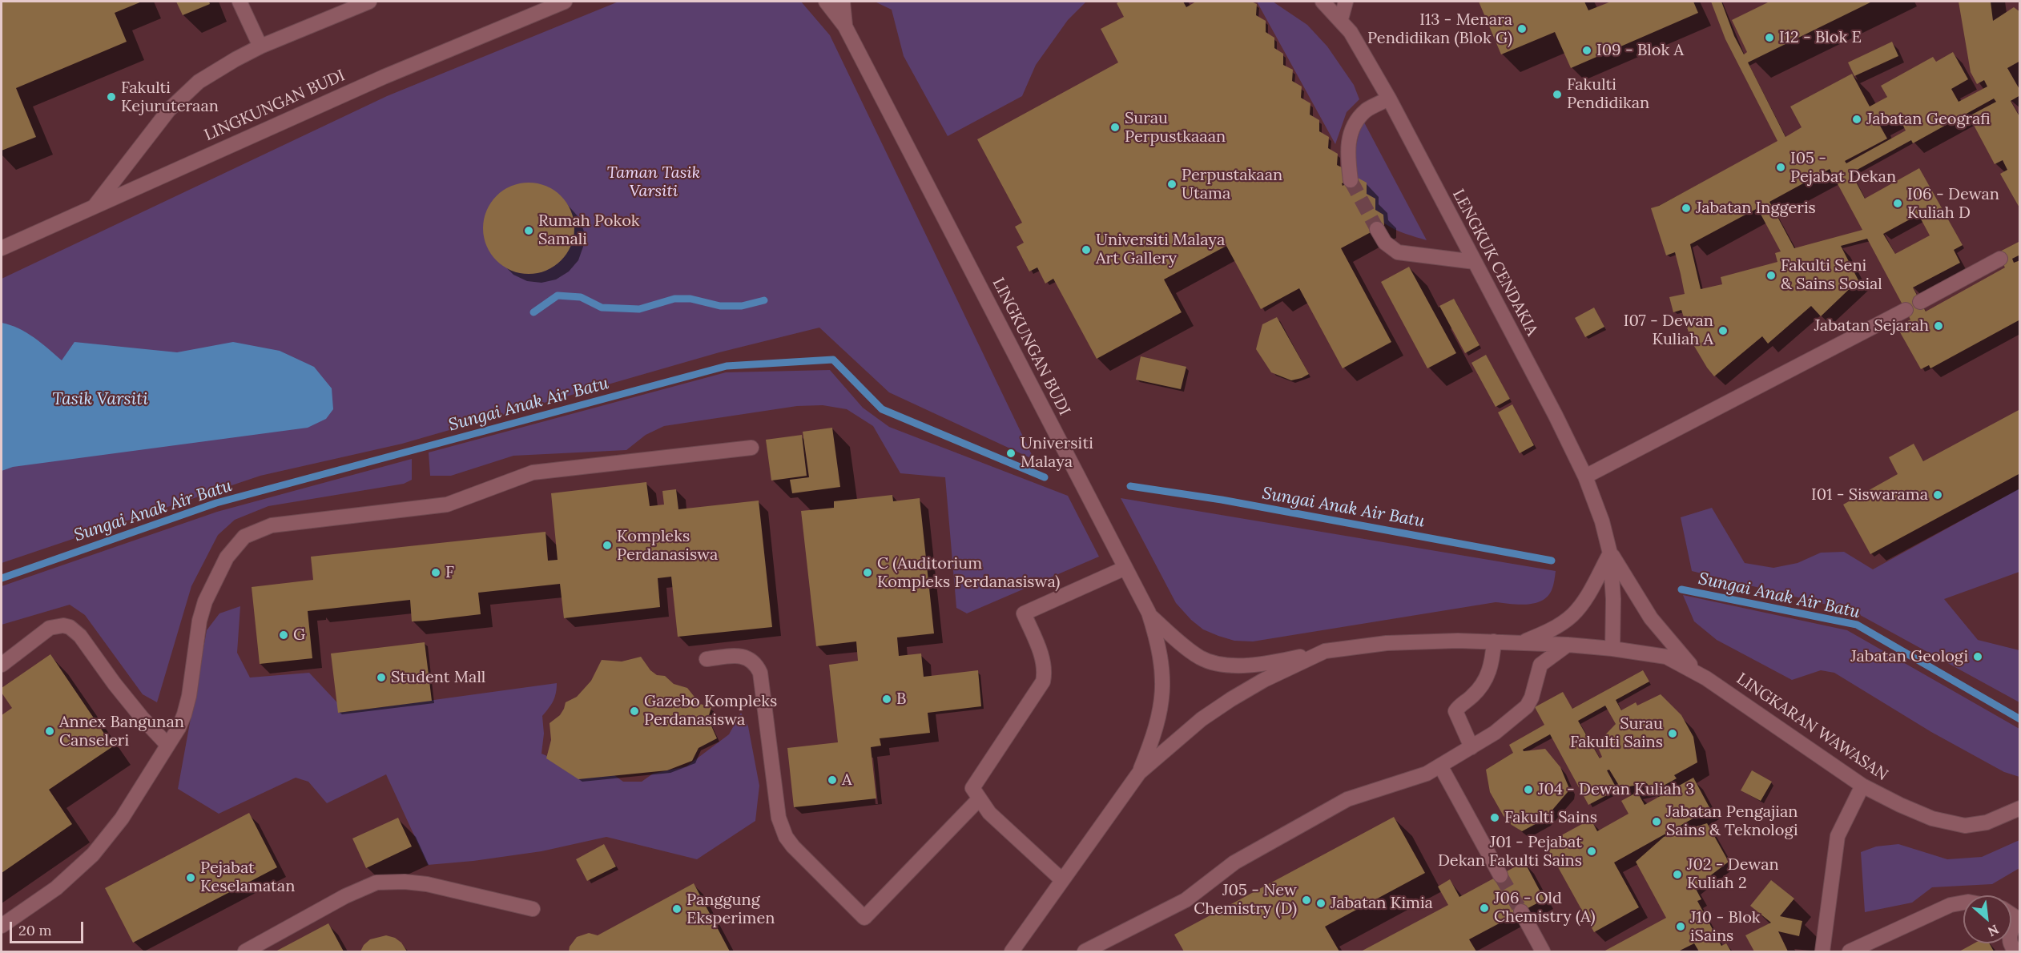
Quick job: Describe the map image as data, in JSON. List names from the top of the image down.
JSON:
{
  "streets": {
    "street": ["LINGKUNGAN BUDI", "LENGKUK CENDAKIA", "LINGKARAN WAWASAN"]
  },
  "crossings": [
    ["LENGKUK CENDAKIA", "LINGKARAN WAWASAN"]
  ],
  "water": ["Tasik Varsiti", "Sungai Anak Air Batu"],
  "parks": ["Taman Tasik Varsiti"],
  "places": [
    "I13 - Menara Pendidikan (Blok G)",
    "I12 - Blok E",
    "I09 - Blok A",
    "Fakulti Pendidikan",
    "Fakulti Kejuruteraan",
    "Jabatan Geografi",
    "Surau Perpustkaaan",
    "I05 - Pejabat Dekan",
    "Perpustakaan Utama",
    "I06 - Dewan Kuliah D",
    "Jabatan Inggeris",
    "Rumah Pokok Samali",
    "Universiti Malaya Art Gallery",
    "Fakulti Seni & Sains Sosial",
    "Jabatan Sejarah",
    "I07 - Dewan Kuliah A",
    "Universiti Malaya",
    "I01 - Siswarama",
    "Kompleks Perdanasiswa",
    "F",
    "C (Auditorium Kompleks Perdanasiswa)",
    "G",
    "Jabatan Geologi",
    "Student Mall",
    "B",
    "Gazebo Kompleks Perdanasiswa",
    "Annex Bangunan Canseleri",
    "Surau Fakulti Sains",
    "A",
    "J04 - Dewan Kuliah 3",
    "Fakulti Sains",
    "Jabatan Pengajian Sains & Teknologi",
    "J01 - Pejabat Dekan Fakulti Sains",
    "J02 - Dewan Kuliah 2",
    "Pejabat Keselamatan",
    "J05 - New Chemistry (D)",
    "Jabatan Kimia",
    "J06 - Old Chemistry (A)",
    "Panggung Eksperimen",
    "J10 - Blok iSains"
  ],
  "scale_bar": "20 m",
  "north": "bottom right"
}
